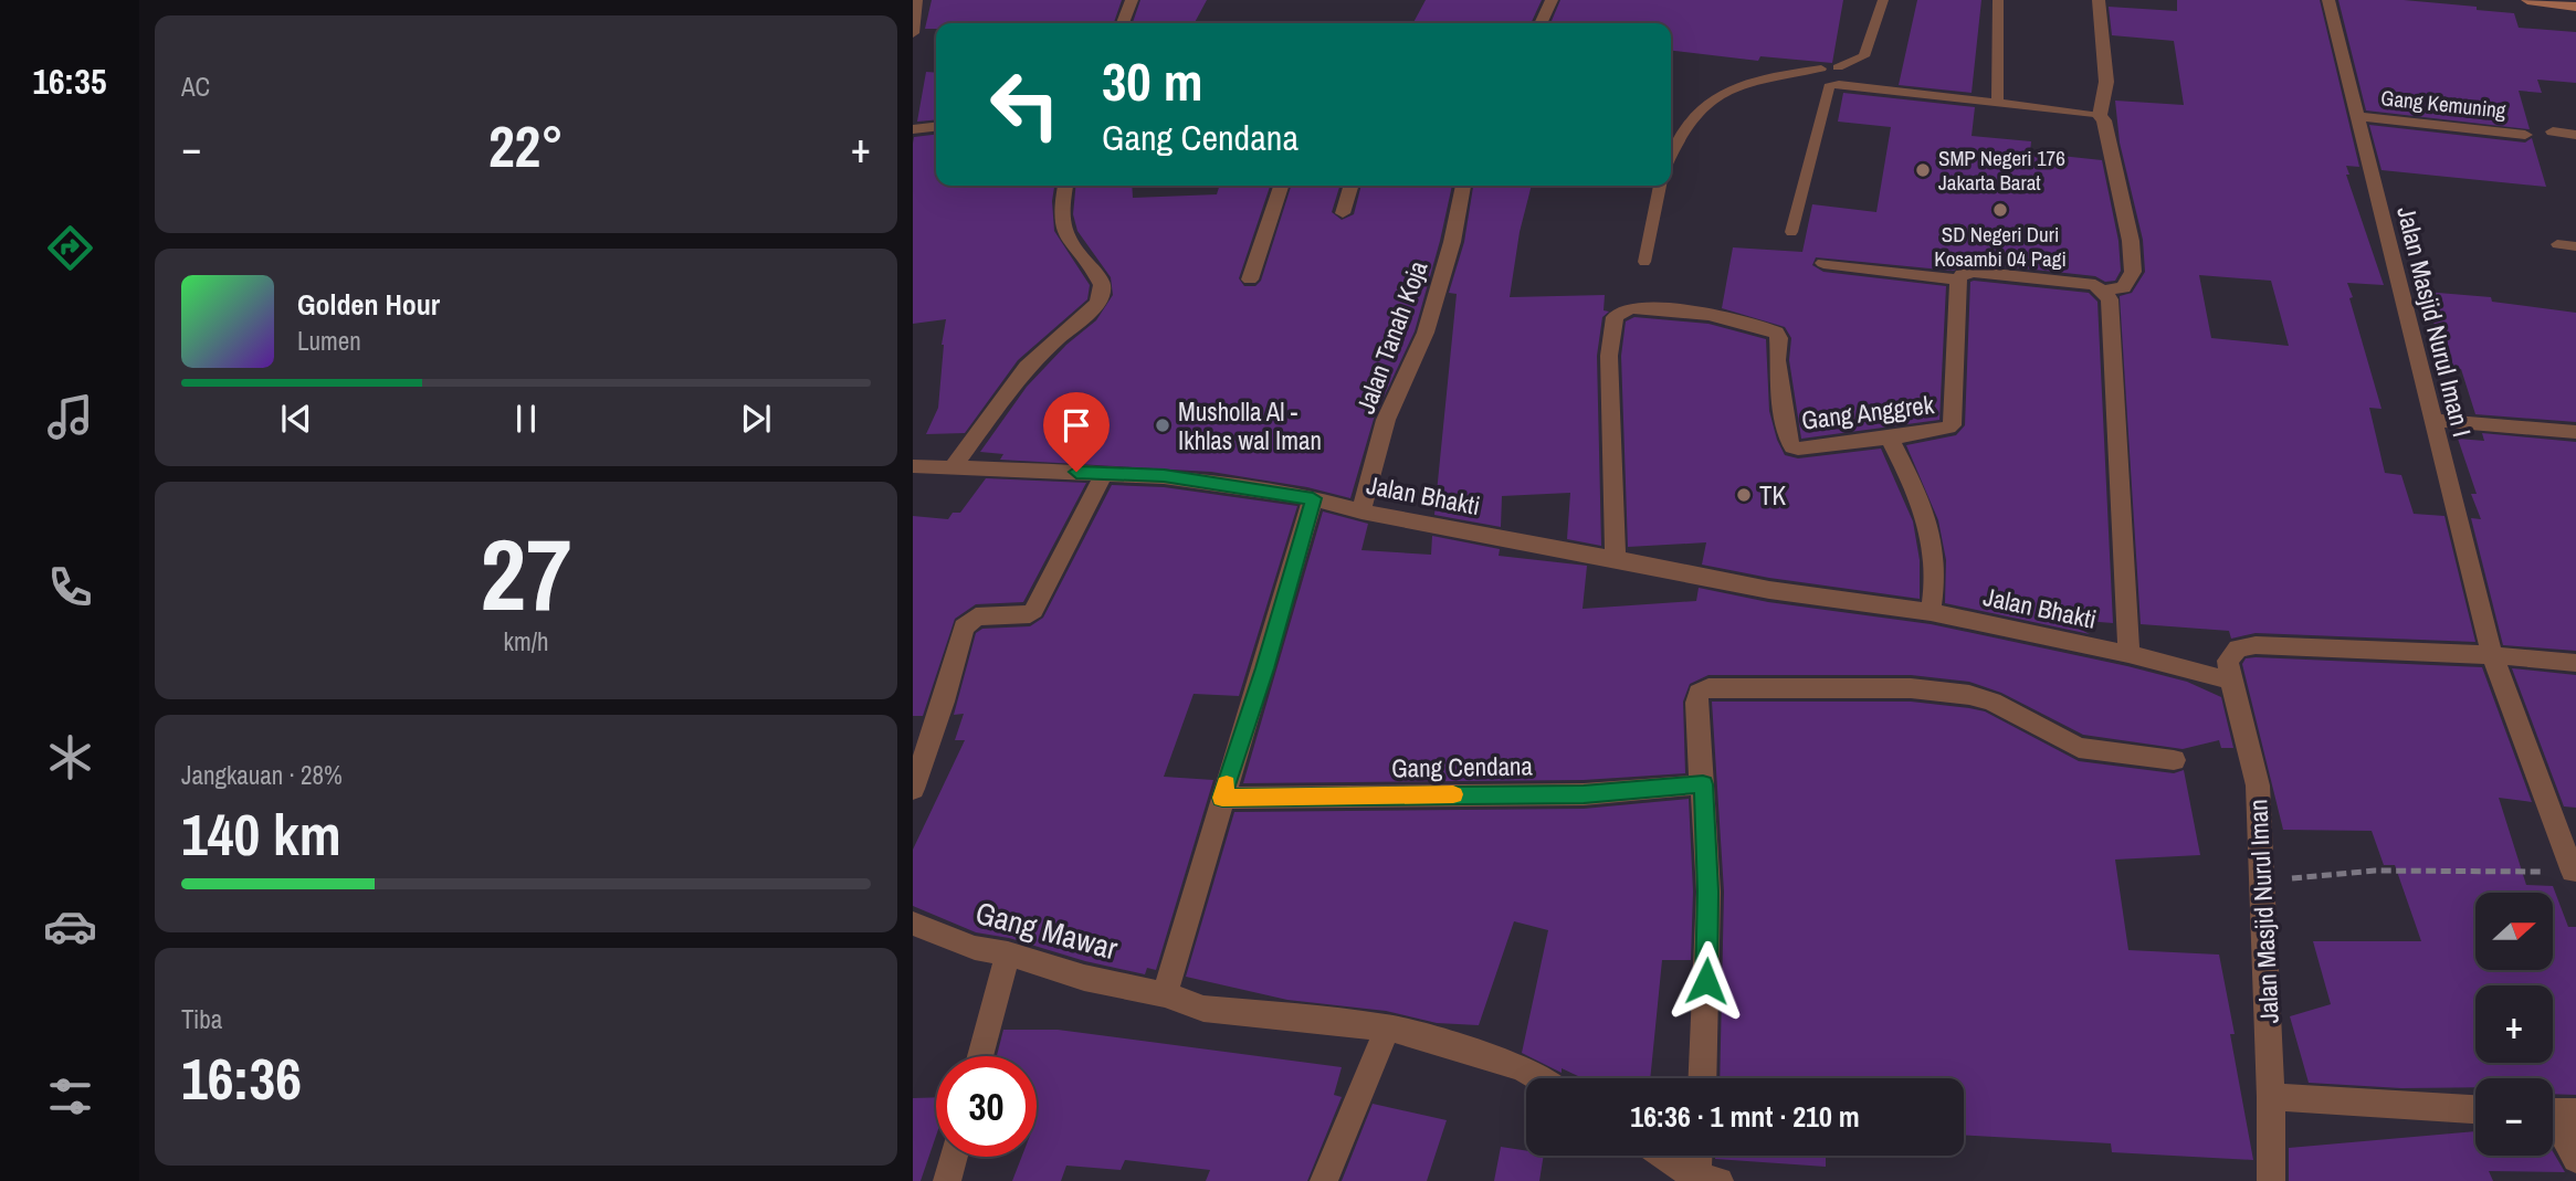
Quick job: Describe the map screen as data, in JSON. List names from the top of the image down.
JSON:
{
  "streets": {
    "street": [
      "Gang Kemuning",
      "Jalan Masjid Nurul Iman I",
      "Jalan Tanah Koja",
      "Gang Anggrek",
      "Jalan Bhakti",
      "Gang Cendana",
      "Jalan Masjid Nurul Iman",
      "Gang Mawar"
    ]
  },
  "crossings": [
    ["Gang Kemuning", "Jalan Masjid Nurul Iman I"],
    ["Jalan Tanah Koja", "Jalan Bhakti"],
    ["Gang Anggrek", "Jalan Bhakti"],
    ["Jalan Bhakti", "Jalan Masjid Nurul Iman"]
  ],
  "places": [
    "SMP Negeri 176 Jakarta Barat",
    "SD Negeri Duri Kosambi 04 Pagi",
    "Musholla Al - Ikhlas wal Iman",
    "TK"
  ],
  "north": "right",
  "page": {
    "tabs": "16:35",
    "tile": [
      "AC",
      ["27", "km/h"],
      ["Jangkauan · 28%", "140 km"],
      ["Tiba", "16:36"]
    ],
    "turn": ["30 m", "Gang Cendana"],
    "heat": ["−", "22°", "+"],
    "song": ["Golden Hour", "Lumen"],
    "map_buttons": ["+", "−"],
    "limit": "30",
    "trip": "16:36 · 1 mnt · 210 m"
  }
}
